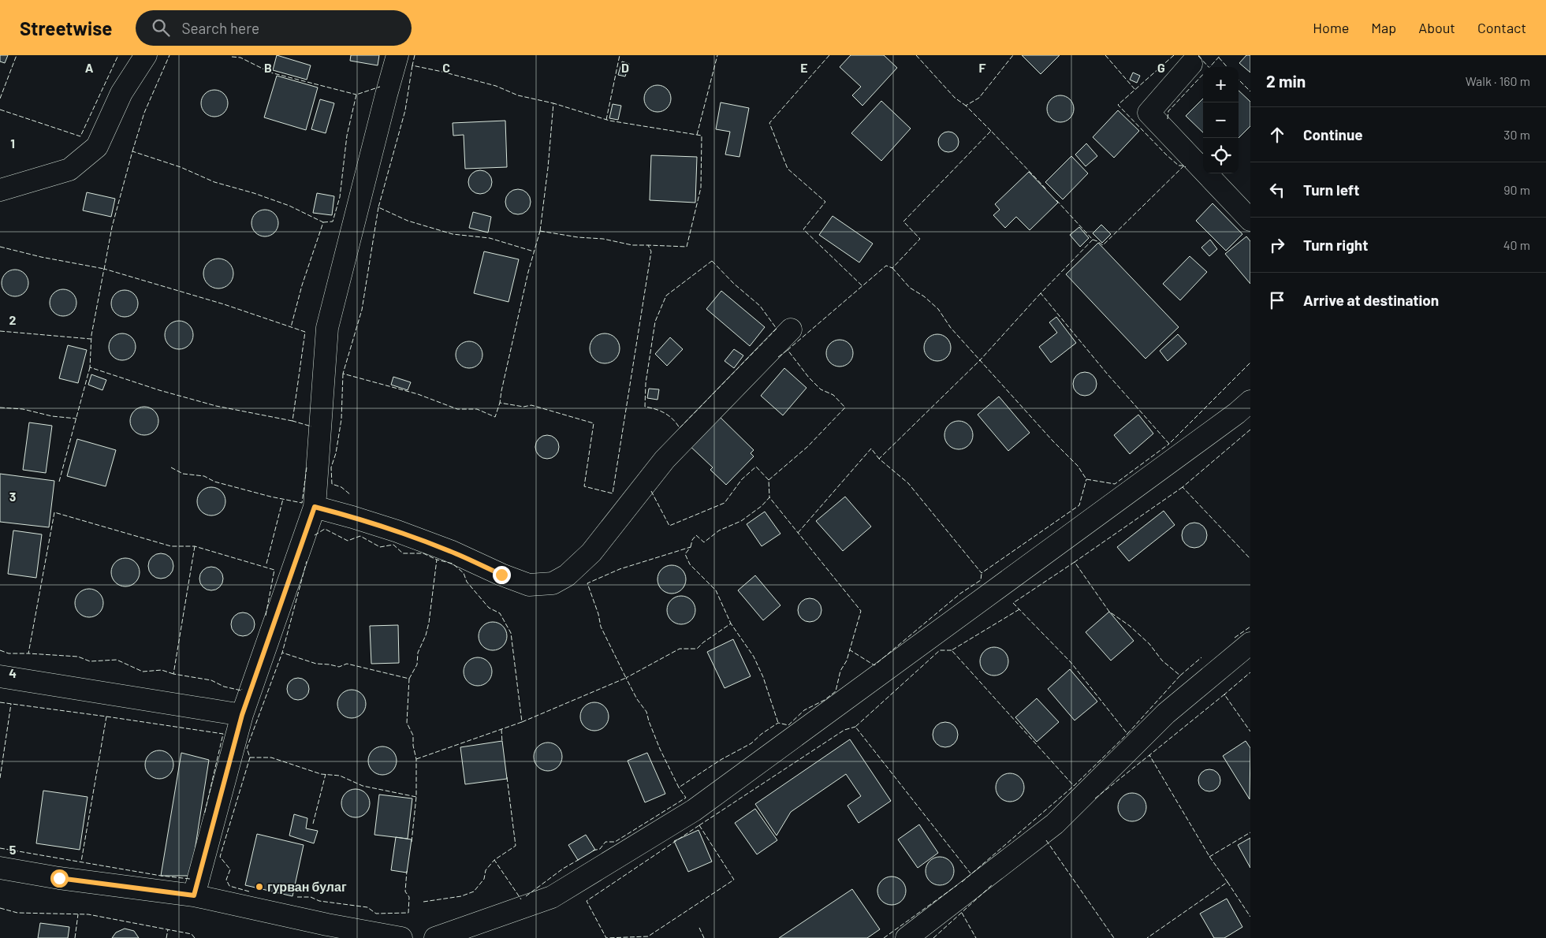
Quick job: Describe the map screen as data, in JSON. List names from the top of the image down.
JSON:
{
  "places": ["гурван булаг"],
  "page": {
    "header": "Streetwise",
    "search": "Search here",
    "nav": [
      "Home",
      "Map",
      "About",
      "Contact"
    ],
    "heading": ["2 min", "Walk · 160 m"],
    "map_buttons": ["+", "−"],
    "list": [
      ["Continue", "30 m"],
      ["Turn left", "90 m"],
      ["Turn right", "40 m"],
      "Arrive at destination"
    ]
  },
  "grid": {
    "columns": [
      "A",
      "B",
      "C",
      "D",
      "E",
      "F",
      "G"
    ],
    "rows": [
      "1",
      "2",
      "3",
      "4",
      "5"
    ]
  }
}
